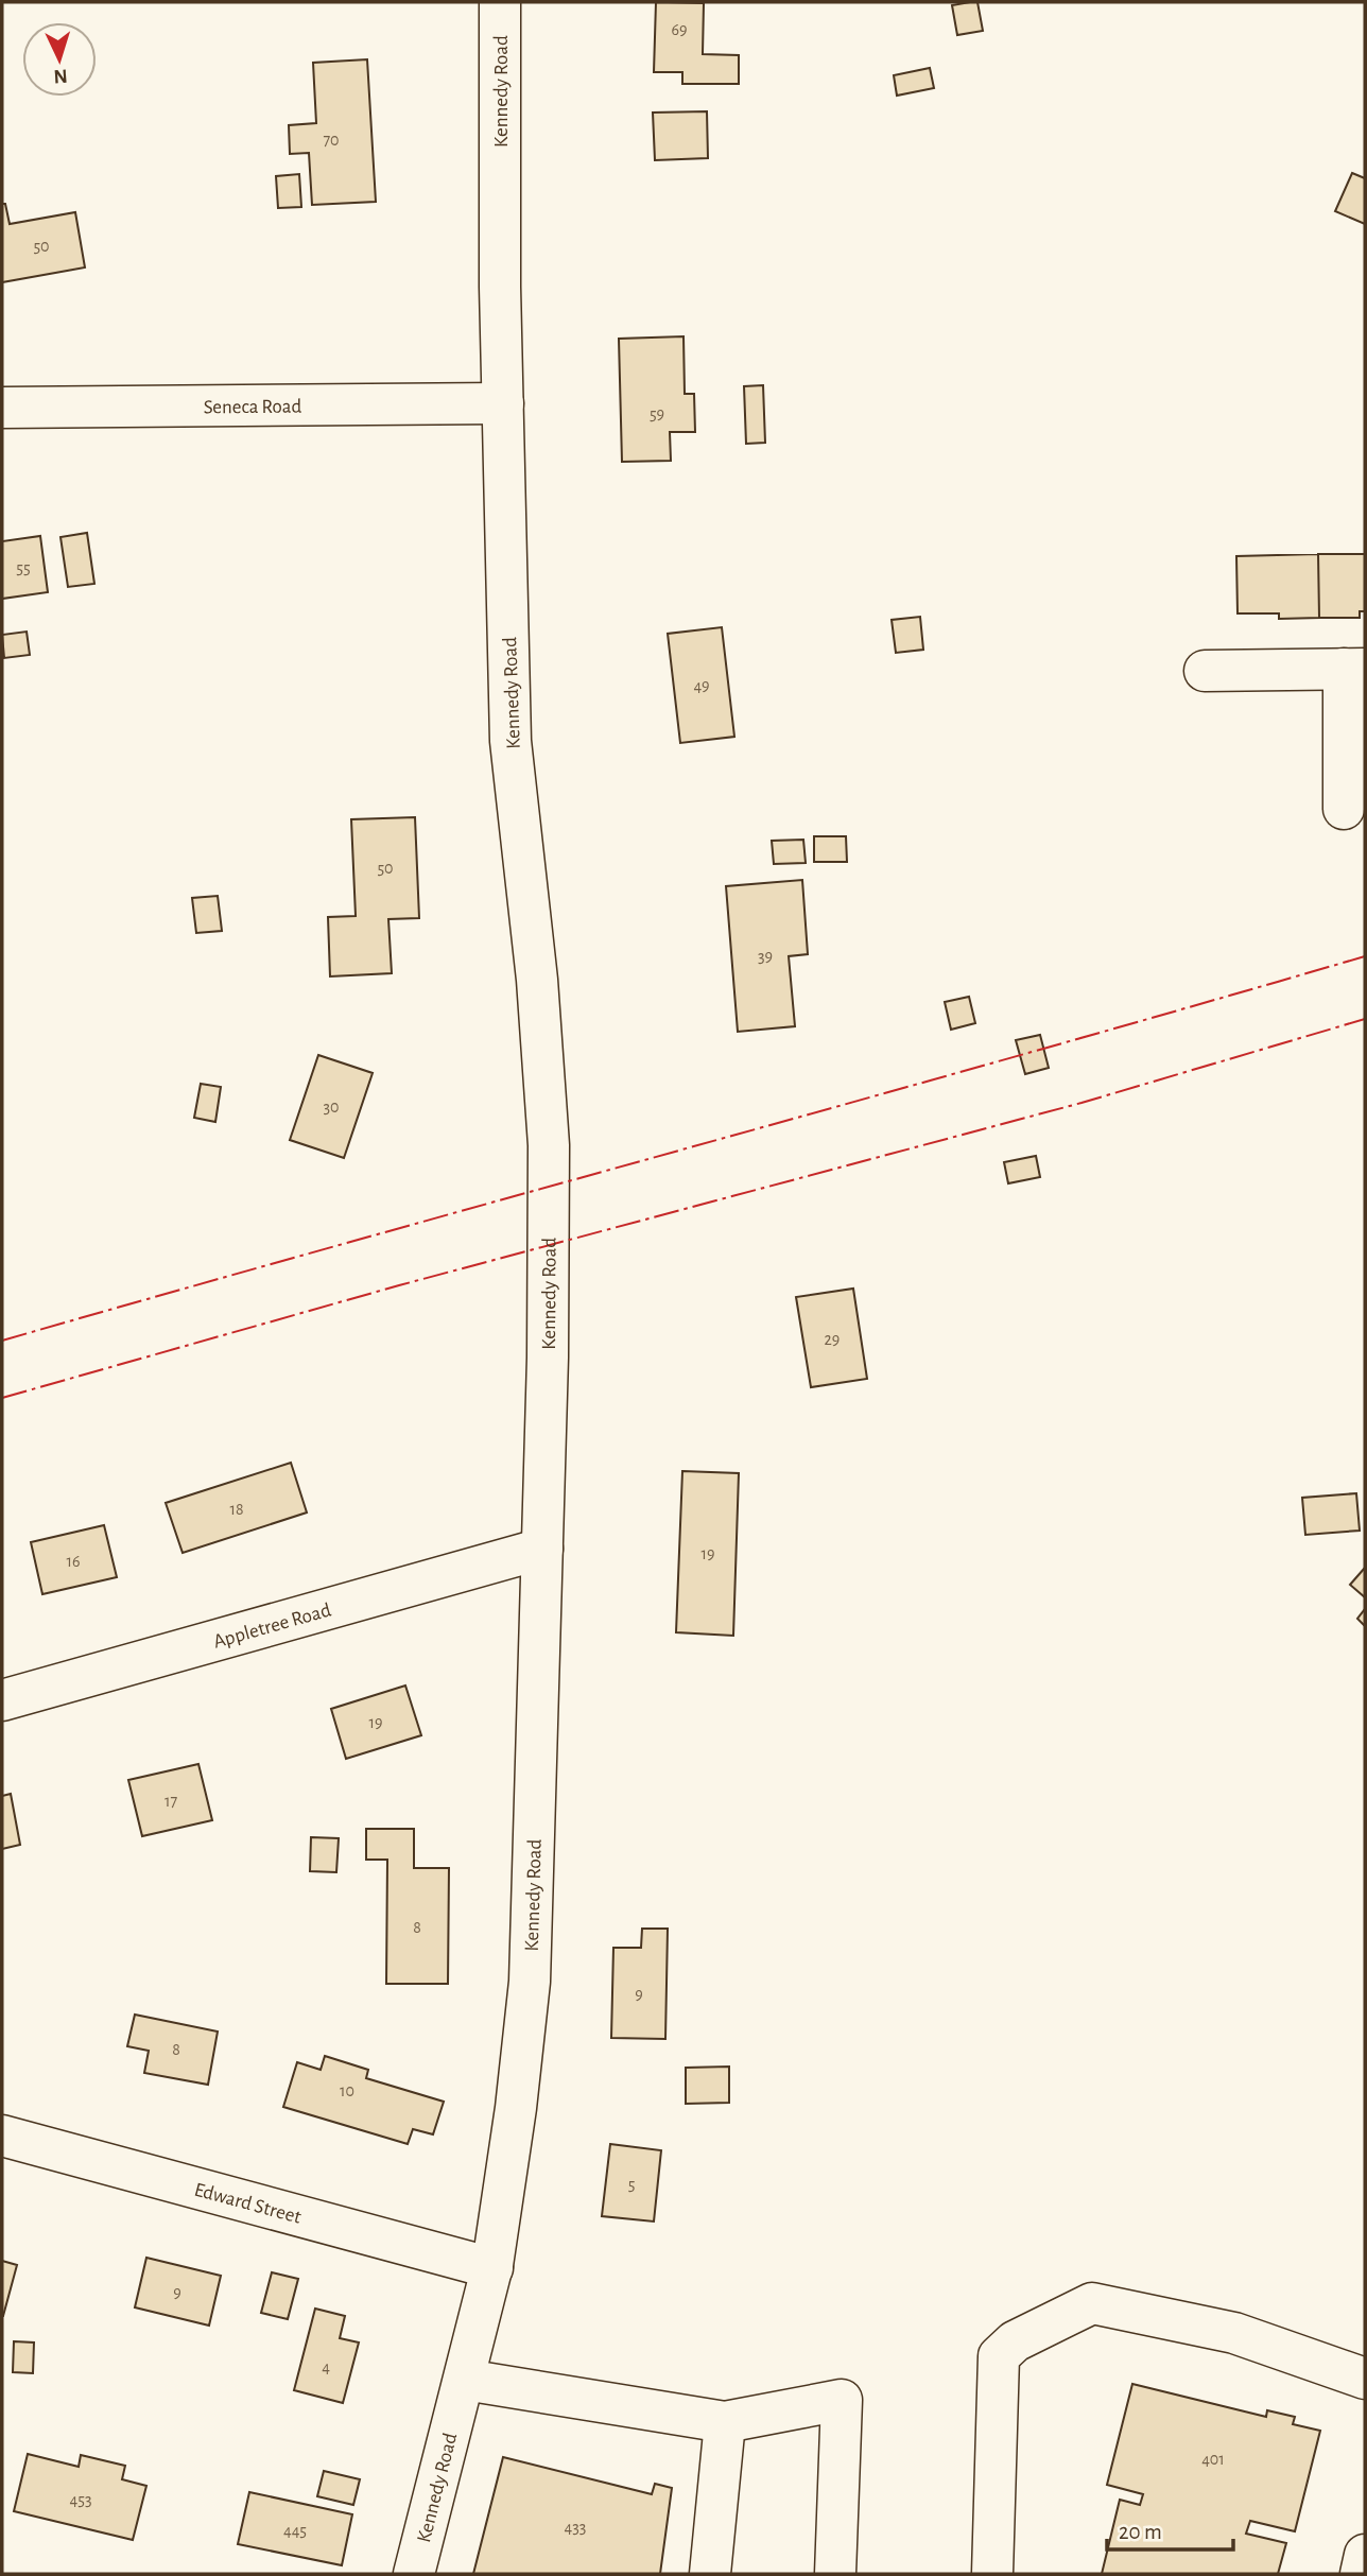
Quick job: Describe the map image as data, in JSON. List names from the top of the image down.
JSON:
{
  "streets": {
    "street": [
      "Kennedy Road",
      "Seneca Road",
      "Appletree Road",
      "Edward Street"
    ]
  },
  "crossings": [
    ["Kennedy Road", "Seneca Road"],
    ["Kennedy Road", "Appletree Road"],
    ["Kennedy Road", "Edward Street"]
  ],
  "house_numbers": [
    "69",
    "70",
    "50",
    "59",
    "55",
    "49",
    "50",
    "39",
    "30",
    "29",
    "18",
    "19",
    "16",
    "19",
    "17",
    "8",
    "9",
    "8",
    "10",
    "5",
    "9",
    "4",
    "401",
    "453",
    "433",
    "445"
  ],
  "scale_bar": "20 m",
  "north": "bottom"
}
